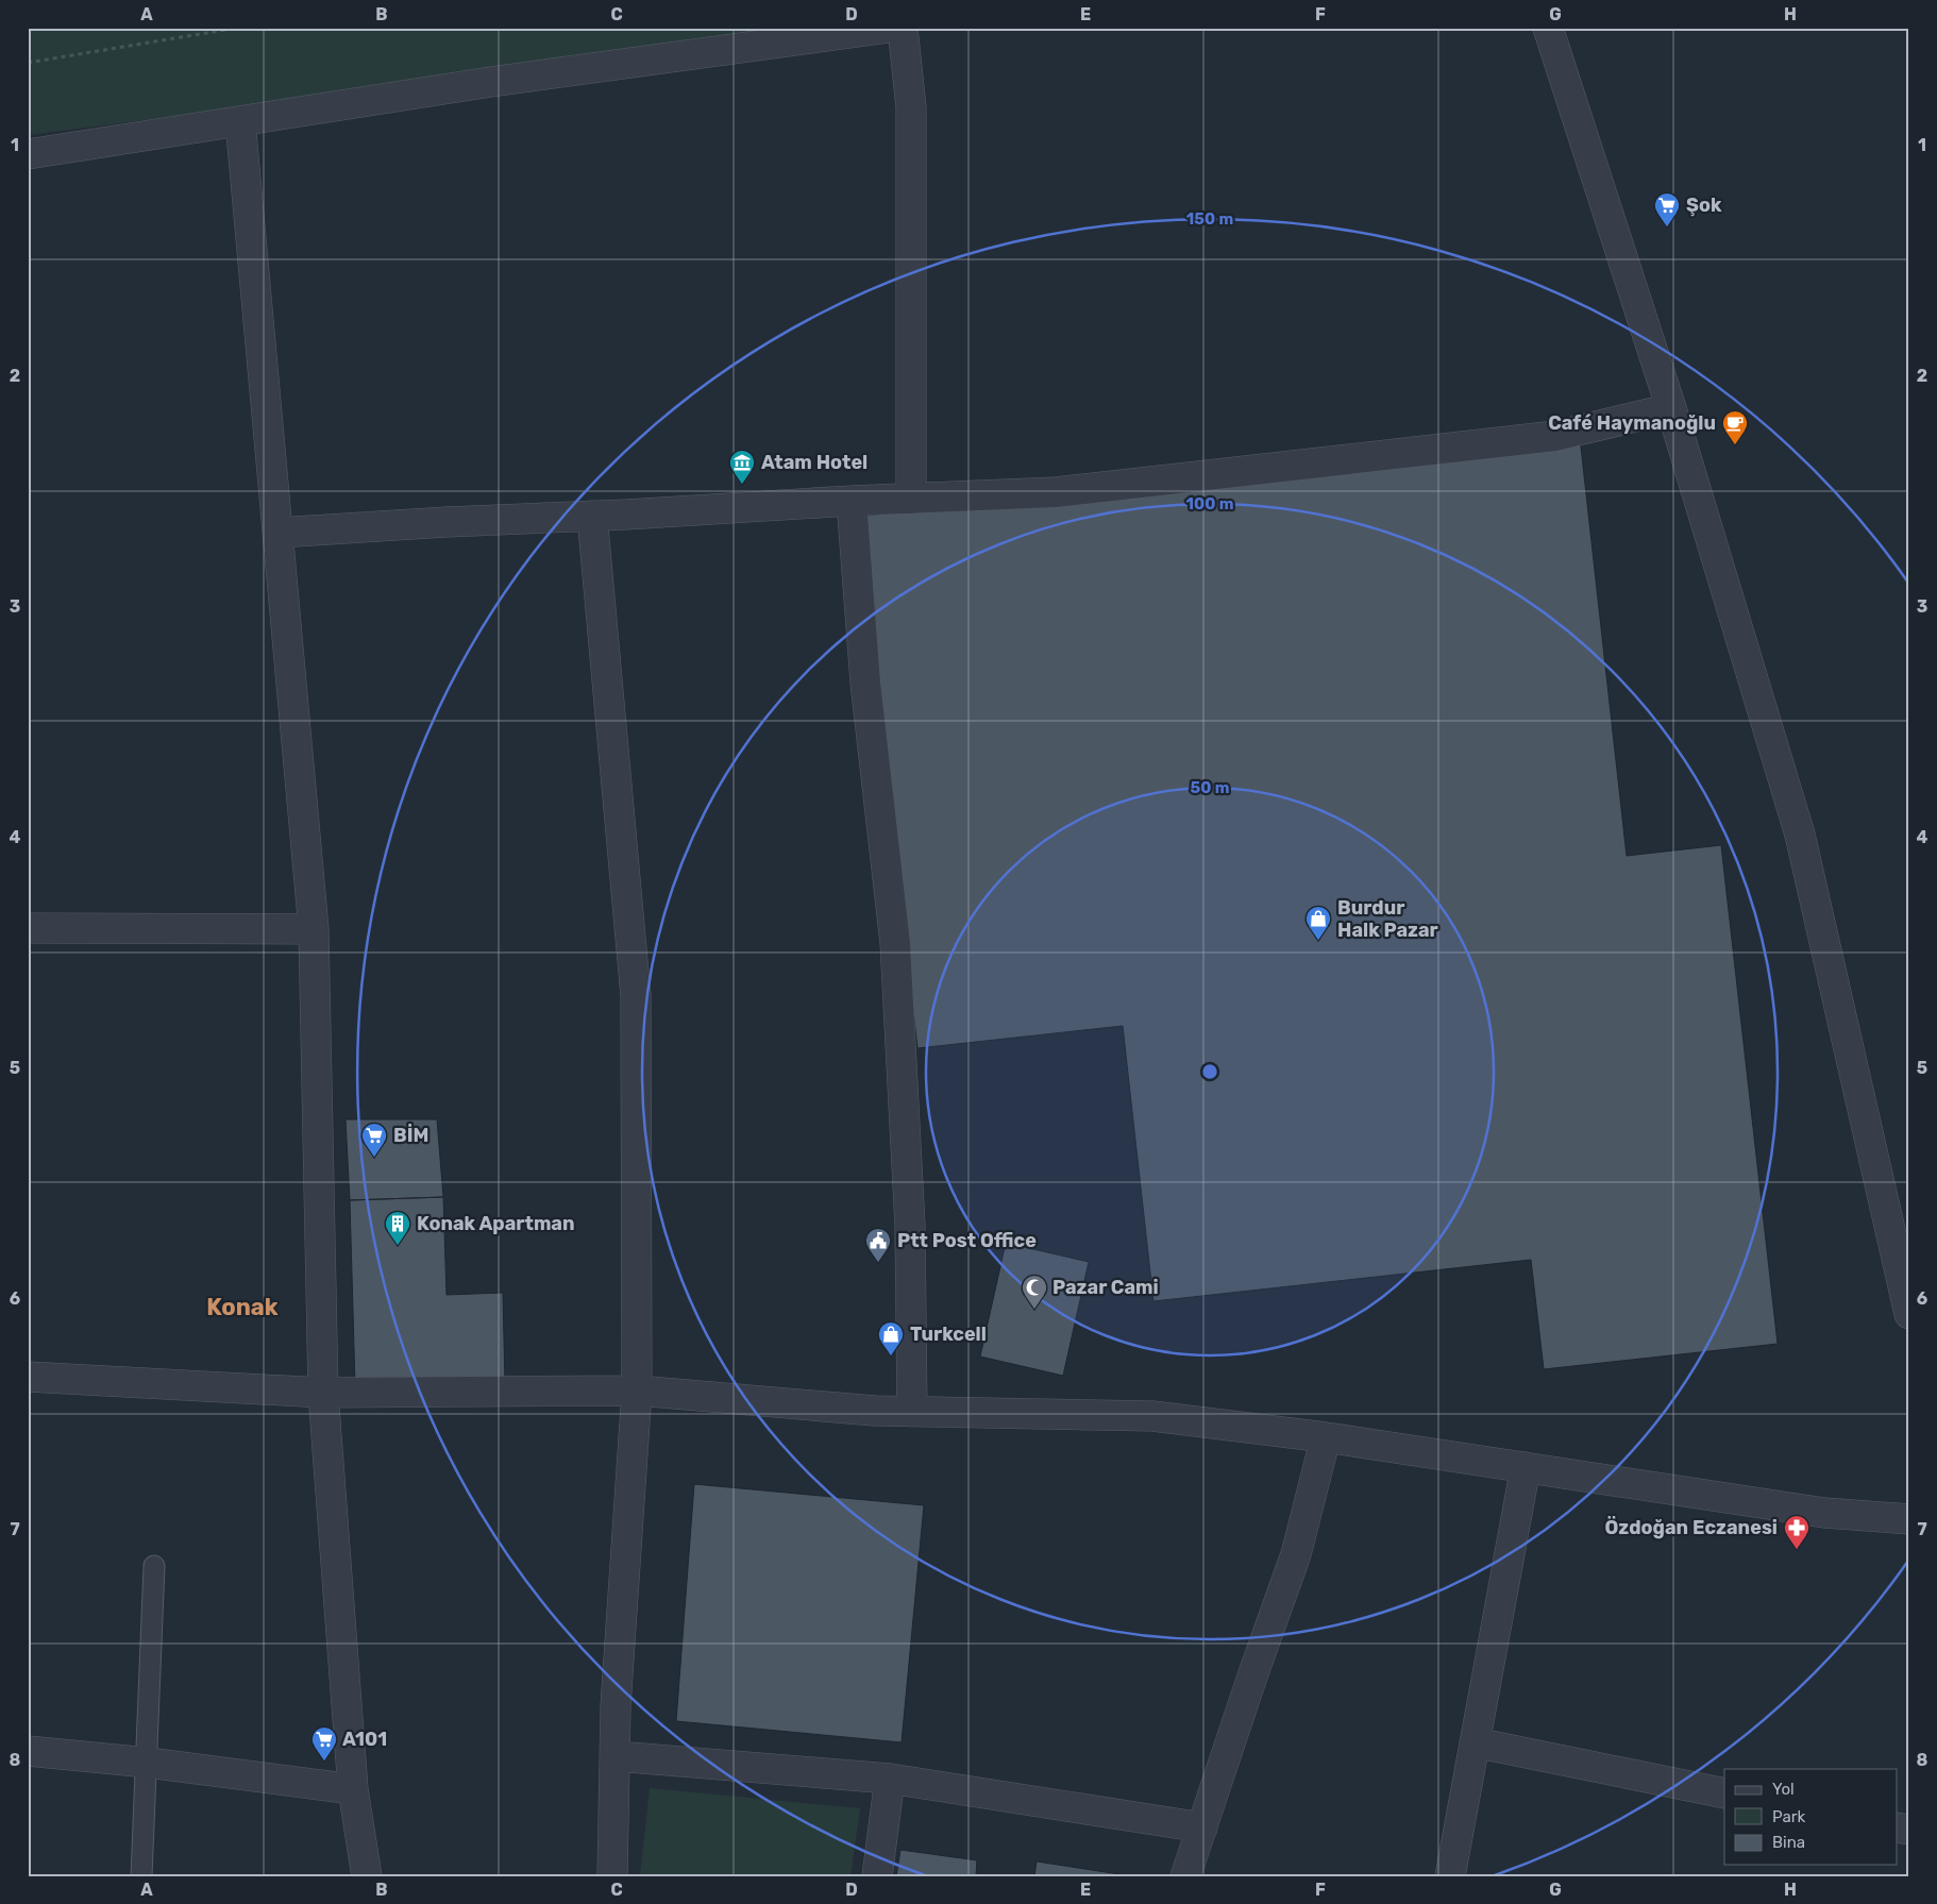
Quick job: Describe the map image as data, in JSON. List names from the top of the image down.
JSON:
{
  "districts": ["Konak"],
  "places": {
    "supermarket": ["Şok", "BİM", "A101"],
    "cafe": ["Café Haymanoğlu"],
    "museum": ["Atam Hotel"],
    "shop": ["Burdur Halk Pazar", "Turkcell"],
    "building": ["Konak Apartman"],
    "public building": ["Ptt Post Office"],
    "mosque": ["Pazar Cami"],
    "pharmacy": ["Özdoğan Eczanesi"]
  },
  "legend": ["Yol", "Park", "Bina"],
  "grid": {
    "columns": [
      "A",
      "B",
      "C",
      "D",
      "E",
      "F",
      "G",
      "H"
    ],
    "rows": [
      "1",
      "2",
      "3",
      "4",
      "5",
      "6",
      "7",
      "8"
    ]
  },
  "rings": ["150 m", "100 m", "50 m"]
}
